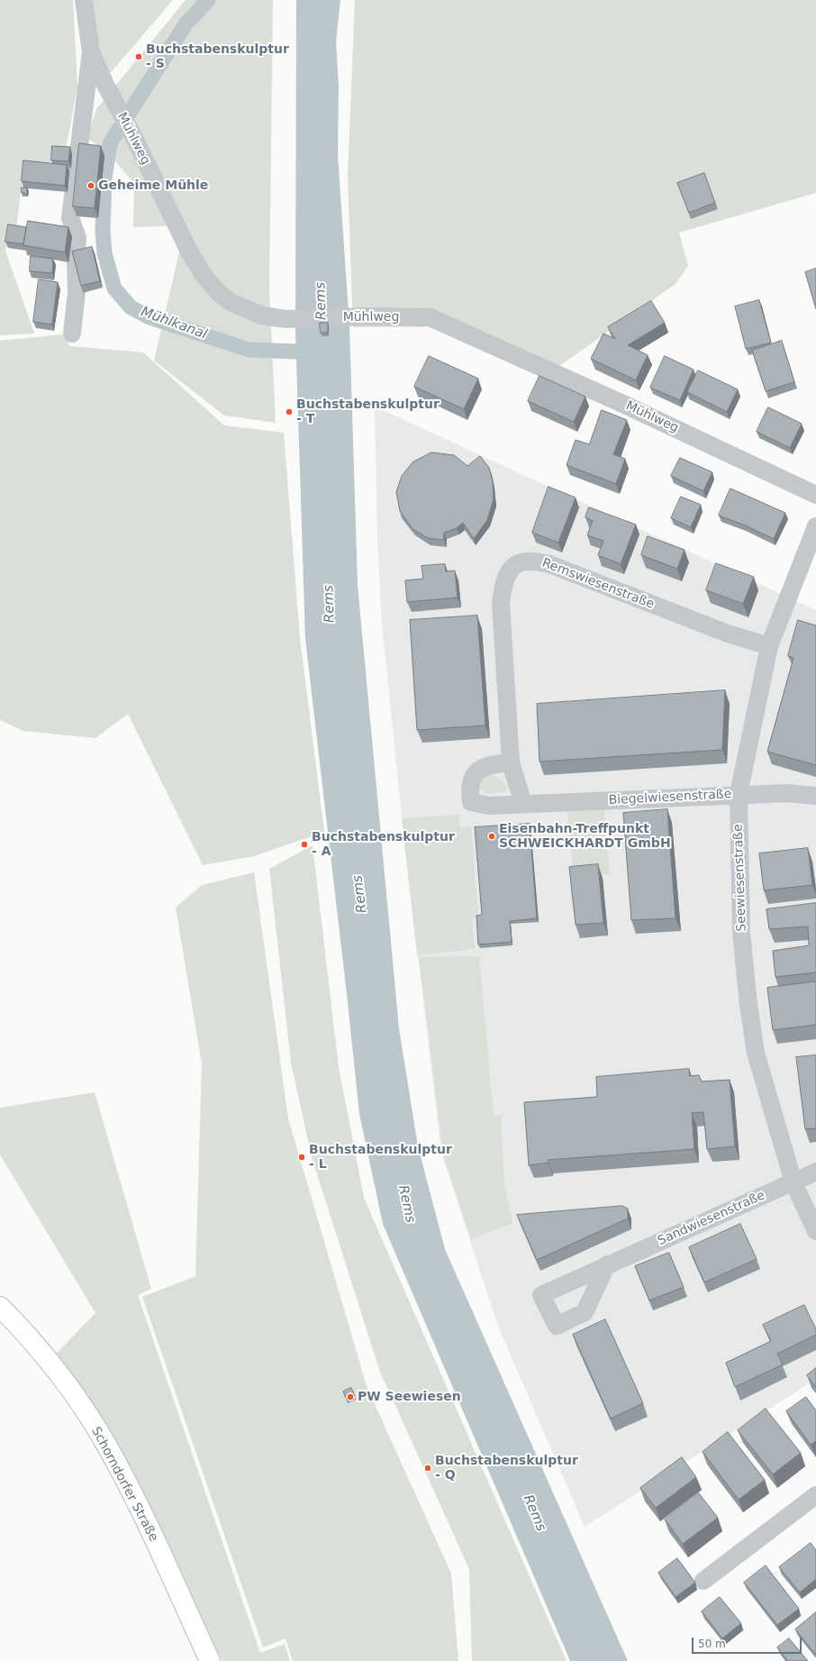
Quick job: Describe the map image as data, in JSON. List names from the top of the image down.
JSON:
{
  "streets": {
    "main road": ["Schorndorfer Straße"],
    "street": [
      "Mühlweg",
      "Remswiesenstraße",
      "Biegelwiesenstraße",
      "Seewiesenstraße",
      "Sandwiesenstraße"
    ]
  },
  "crossings": [
    ["Remswiesenstraße", "Biegelwiesenstraße"],
    ["Remswiesenstraße", "Seewiesenstraße"],
    ["Biegelwiesenstraße", "Seewiesenstraße"],
    ["Seewiesenstraße", "Sandwiesenstraße"]
  ],
  "water": ["Rems", "Mühlkanal"],
  "places": [
    "Buchstabenskulptur - S",
    "Geheime Mühle",
    "Buchstabenskulptur - T",
    "Eisenbahn-Treffpunkt SCHWEICKHARDT GmbH",
    "Buchstabenskulptur - A",
    "Buchstabenskulptur - L",
    "PW Seewiesen",
    "Buchstabenskulptur - Q"
  ],
  "scale_bar": "50 m"
}
